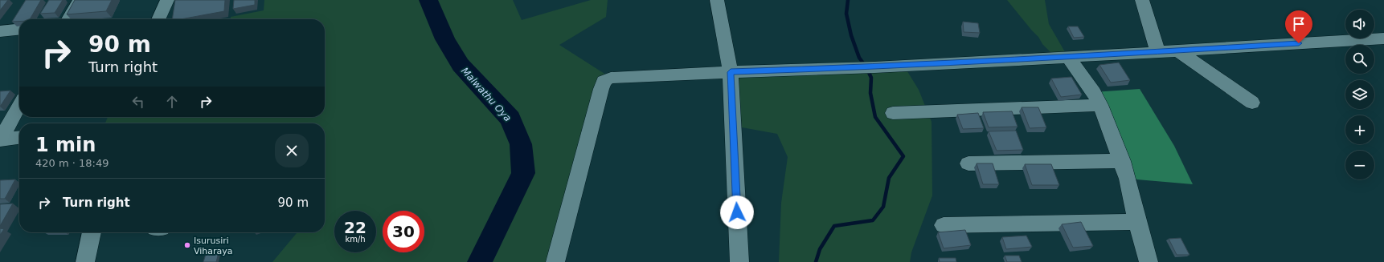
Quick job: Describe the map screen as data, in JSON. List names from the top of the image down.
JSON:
{
  "water": ["Malwathu Oya"],
  "places": ["Isurusiri Viharaya"],
  "page": {
    "map_buttons": ["+", "−"],
    "turn": ["90 m", "Turn right"],
    "heading": ["1 min", "420 m · 18:49"],
    "list": [
      {
        "name": "Turn right",
        "value": "90 m"
      }
    ],
    "speed": "22 km/h",
    "limit": "30"
  }
}
